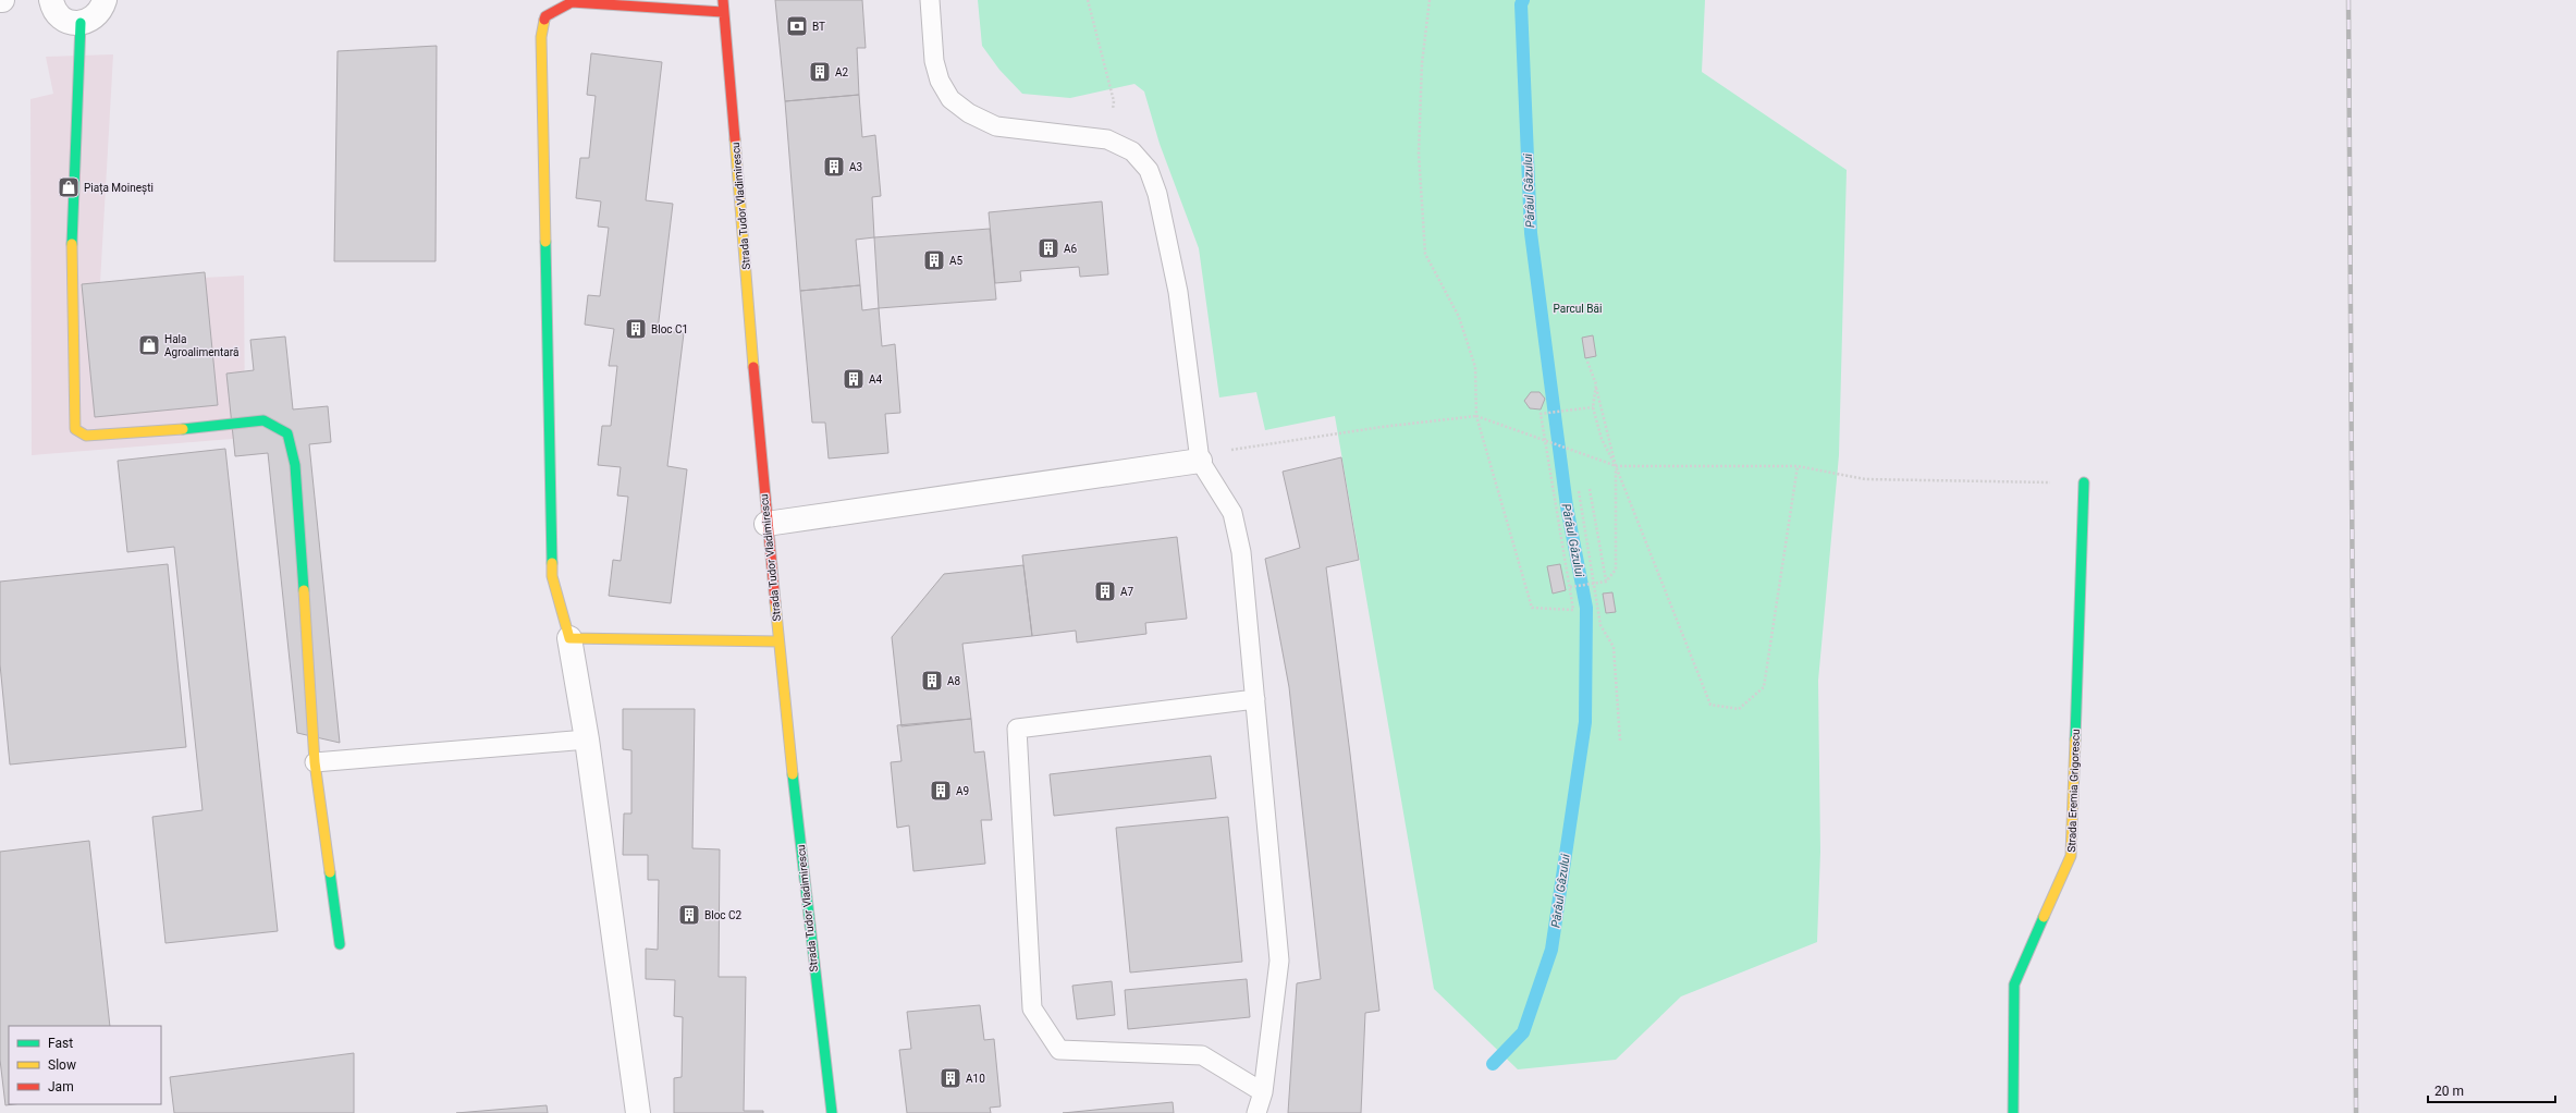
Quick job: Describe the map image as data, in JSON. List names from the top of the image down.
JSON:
{
  "streets": {
    "street": ["Strada Tudor Vladimirescu", "Strada Eremia Grigorescu"]
  },
  "water": ["Pârâul Gâzului"],
  "parks": ["Parcul Băi"],
  "places": {
    "bank": ["BT"],
    "building": [
      "A2",
      "A3",
      "A6",
      "A5",
      "Bloc C1",
      "A4",
      "A7",
      "A8",
      "A9",
      "Bloc C2",
      "A10"
    ],
    "shop": ["Piața Moinești", "Hala Agroalimentară"]
  },
  "legend": ["Fast", "Slow", "Jam"],
  "scale_bar": "20 m"
}
